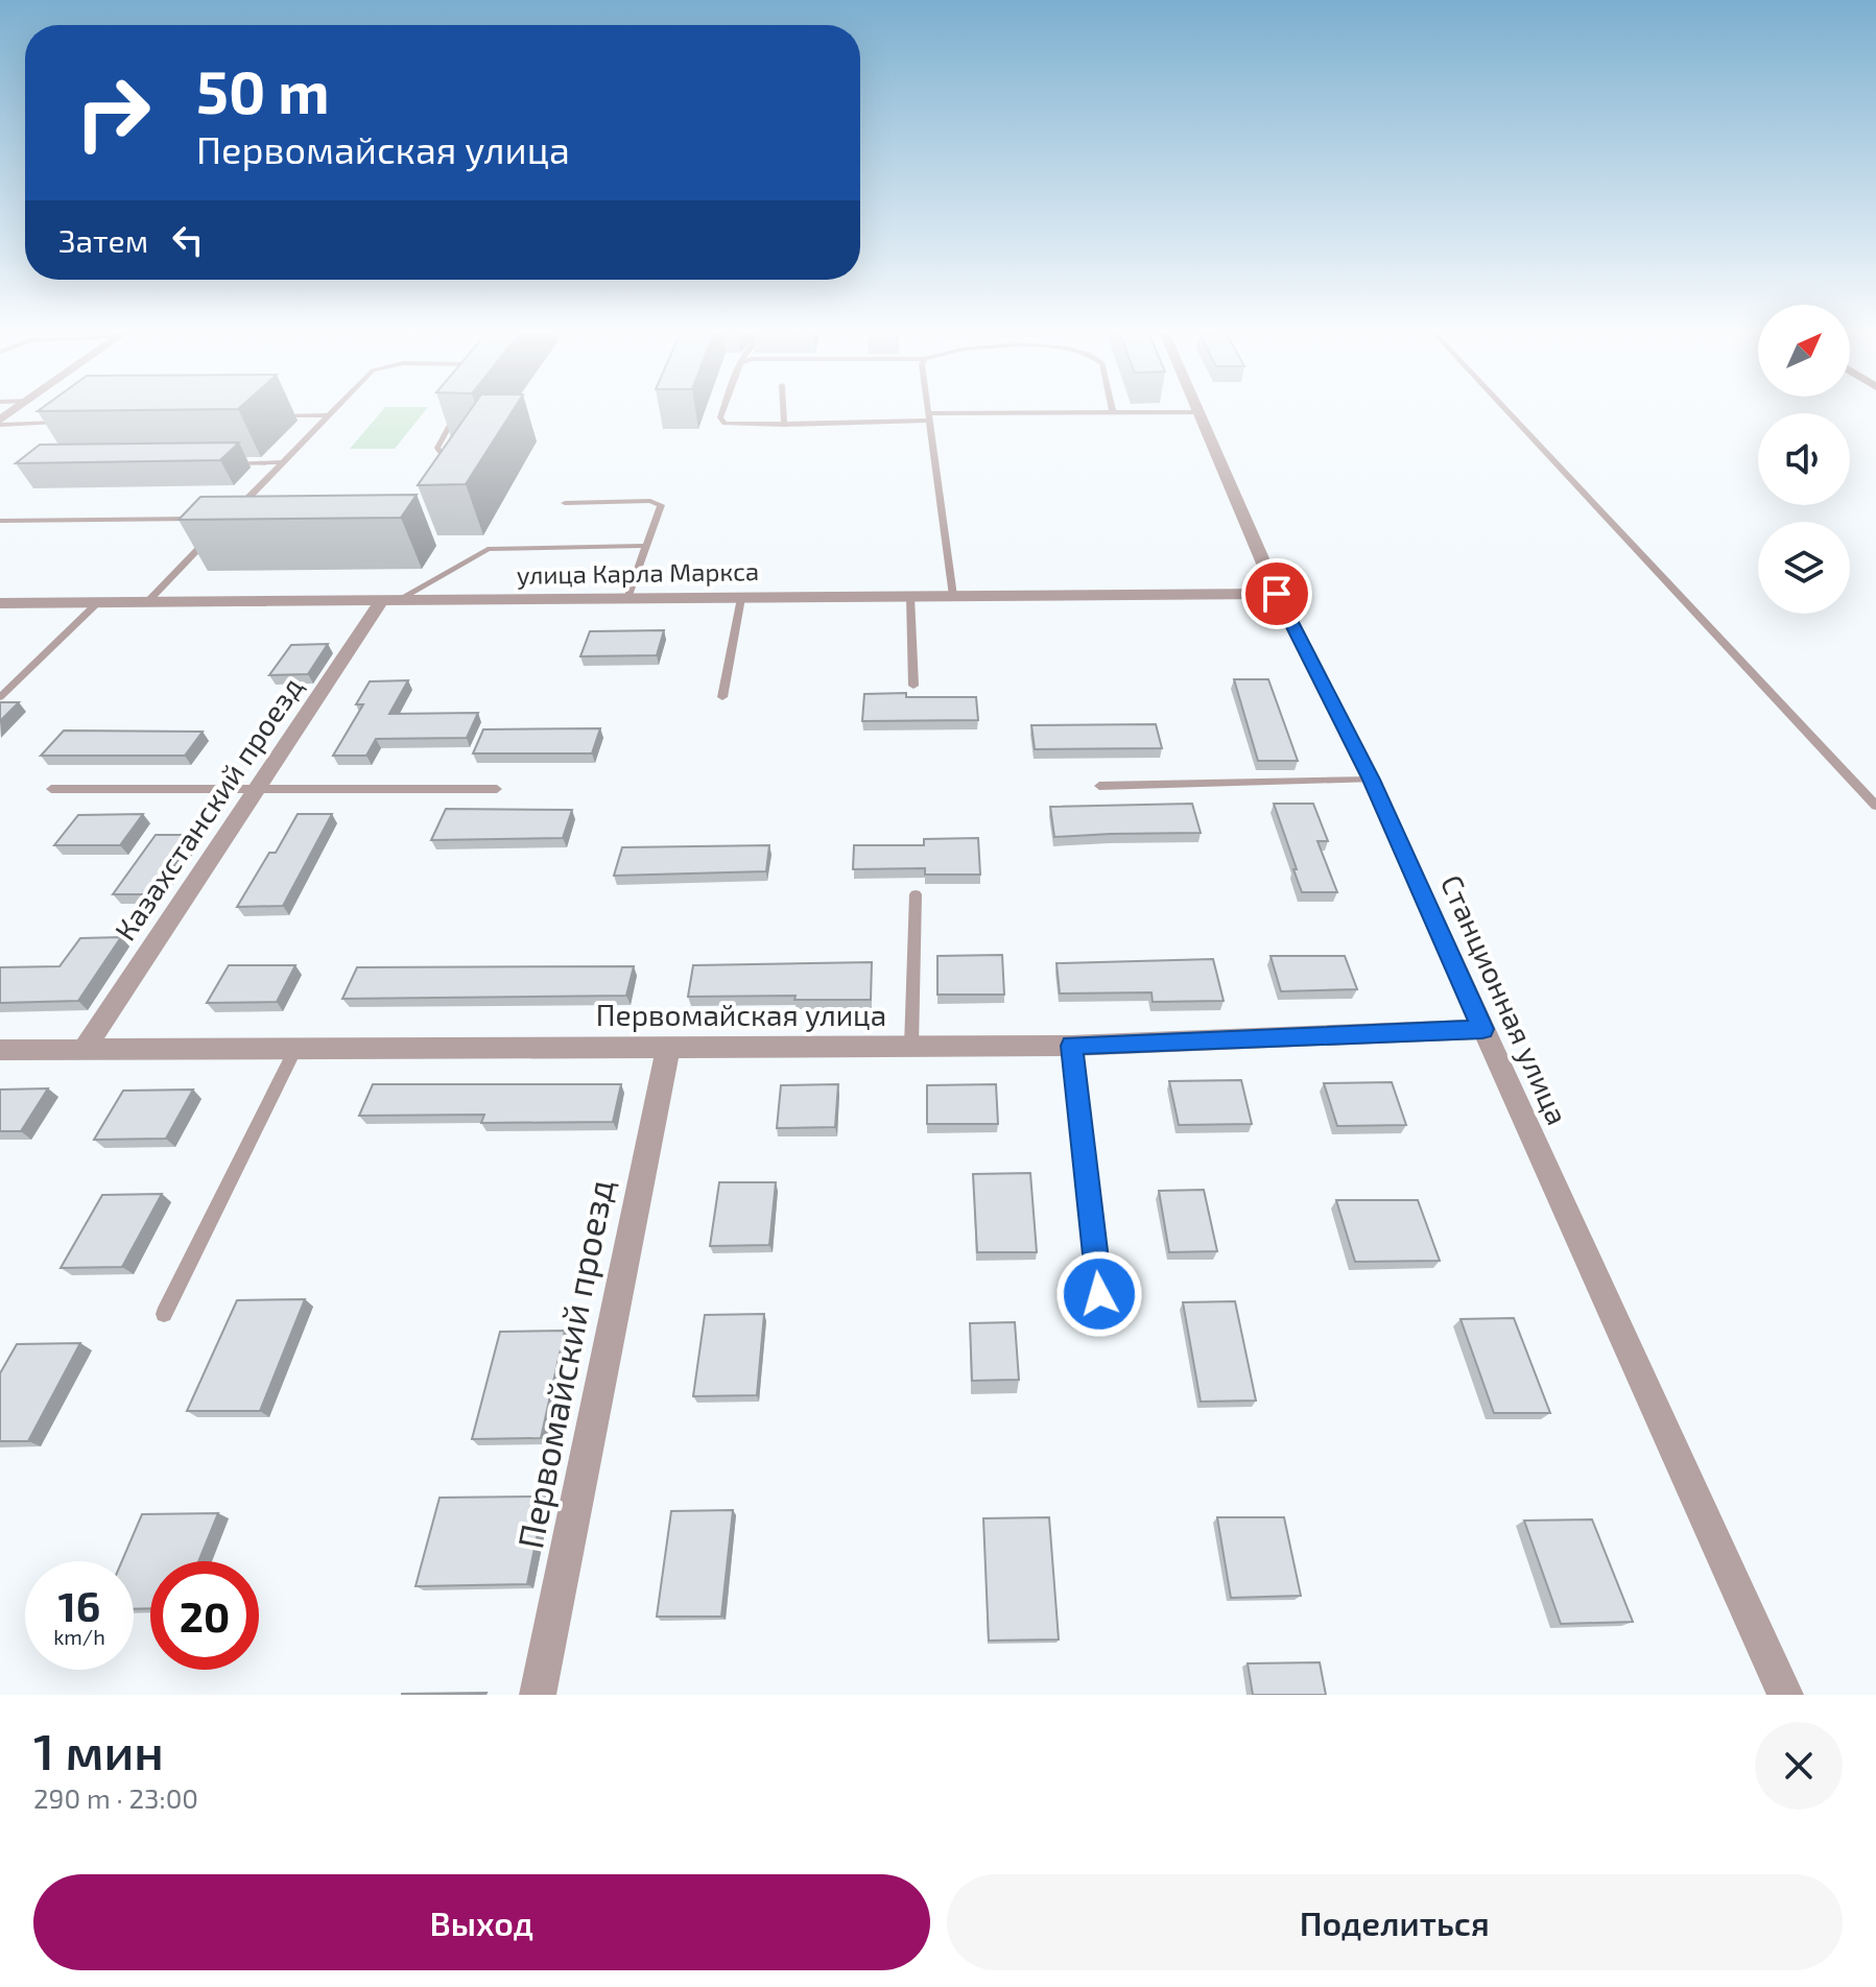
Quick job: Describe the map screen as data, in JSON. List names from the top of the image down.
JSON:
{
  "streets": {
    "street": [
      "улица Карла Маркса",
      "Казахстанский проезд",
      "Станционная улица",
      "Первомайская улица",
      "Первомайский проезд"
    ]
  },
  "crossings": [
    ["улица Карла Маркса", "Казахстанский проезд"],
    ["улица Карла Маркса", "Станционная улица"],
    ["Казахстанский проезд", "Первомайская улица"],
    ["Станционная улица", "Первомайская улица"],
    ["Первомайская улица", "Первомайский проезд"]
  ],
  "north": "top right",
  "page": {
    "turn": ["50 m", "Первомайская улица"],
    "then": "Затем",
    "speed": "16 km/h",
    "limit": "20",
    "heading": ["1 мин", "290 m · 23:00"],
    "buttons": ["Выход", "Поделиться"]
  }
}
